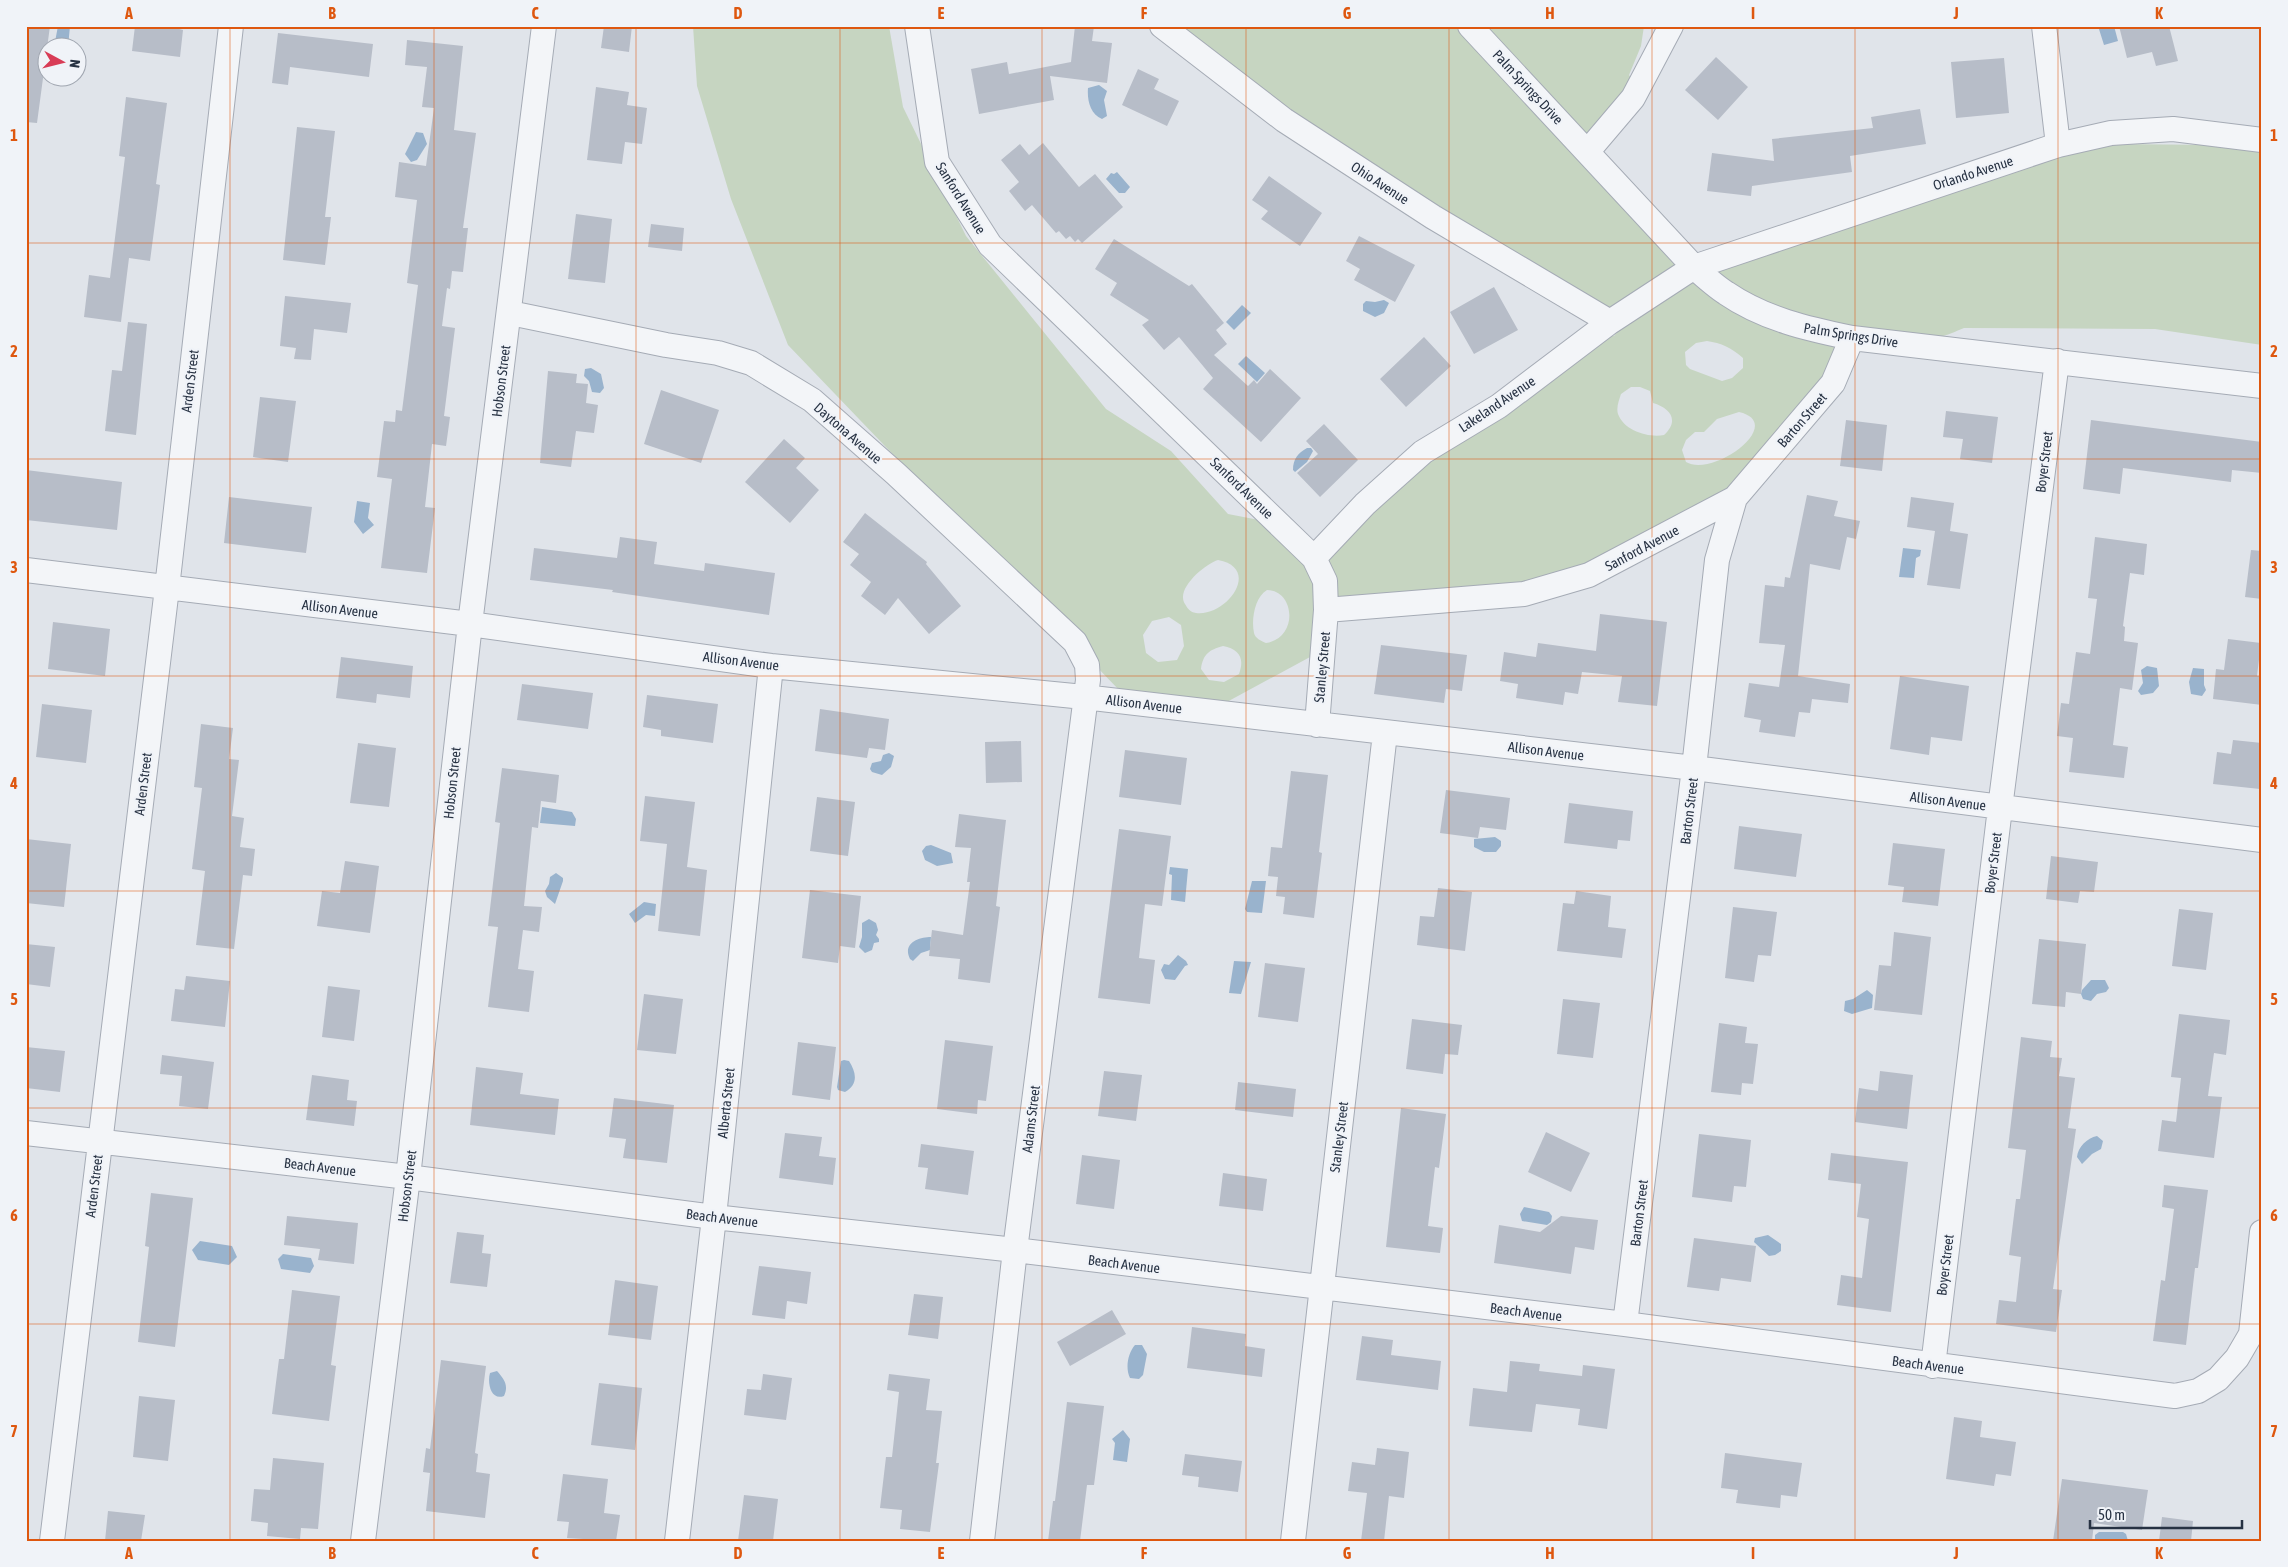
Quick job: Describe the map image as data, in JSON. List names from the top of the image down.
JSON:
{
  "streets": {
    "street": [
      "Palm Springs Drive",
      "Orlando Avenue",
      "Ohio Avenue",
      "Sanford Avenue",
      "Arden Street",
      "Hobson Street",
      "Lakeland Avenue",
      "Barton Street",
      "Daytona Avenue",
      "Boyer Street",
      "Allison Avenue",
      "Stanley Street",
      "Alberta Street",
      "Adams Street",
      "Beach Avenue"
    ]
  },
  "crossings": [
    ["Palm Springs Drive", "Orlando Avenue"],
    ["Palm Springs Drive", "Lakeland Avenue"],
    ["Palm Springs Drive", "Barton Street"],
    ["Palm Springs Drive", "Boyer Street"],
    ["Orlando Avenue", "Lakeland Avenue"],
    ["Ohio Avenue", "Lakeland Avenue"],
    ["Sanford Avenue", "Lakeland Avenue"],
    ["Sanford Avenue", "Barton Street"],
    ["Sanford Avenue", "Stanley Street"],
    ["Arden Street", "Allison Avenue"],
    ["Arden Street", "Beach Avenue"],
    ["Hobson Street", "Daytona Avenue"],
    ["Hobson Street", "Allison Avenue"],
    ["Hobson Street", "Beach Avenue"],
    ["Barton Street", "Allison Avenue"],
    ["Barton Street", "Beach Avenue"],
    ["Daytona Avenue", "Allison Avenue"],
    ["Daytona Avenue", "Adams Street"],
    ["Boyer Street", "Allison Avenue"],
    ["Boyer Street", "Beach Avenue"],
    ["Allison Avenue", "Stanley Street"],
    ["Allison Avenue", "Alberta Street"],
    ["Allison Avenue", "Adams Street"],
    ["Stanley Street", "Beach Avenue"],
    ["Alberta Street", "Beach Avenue"],
    ["Adams Street", "Beach Avenue"]
  ],
  "scale_bar": "50 m",
  "north": "right",
  "grid": {
    "columns": [
      "A",
      "B",
      "C",
      "D",
      "E",
      "F",
      "G",
      "H",
      "I",
      "J",
      "K"
    ],
    "rows": [
      "1",
      "2",
      "3",
      "4",
      "5",
      "6",
      "7"
    ]
  }
}
